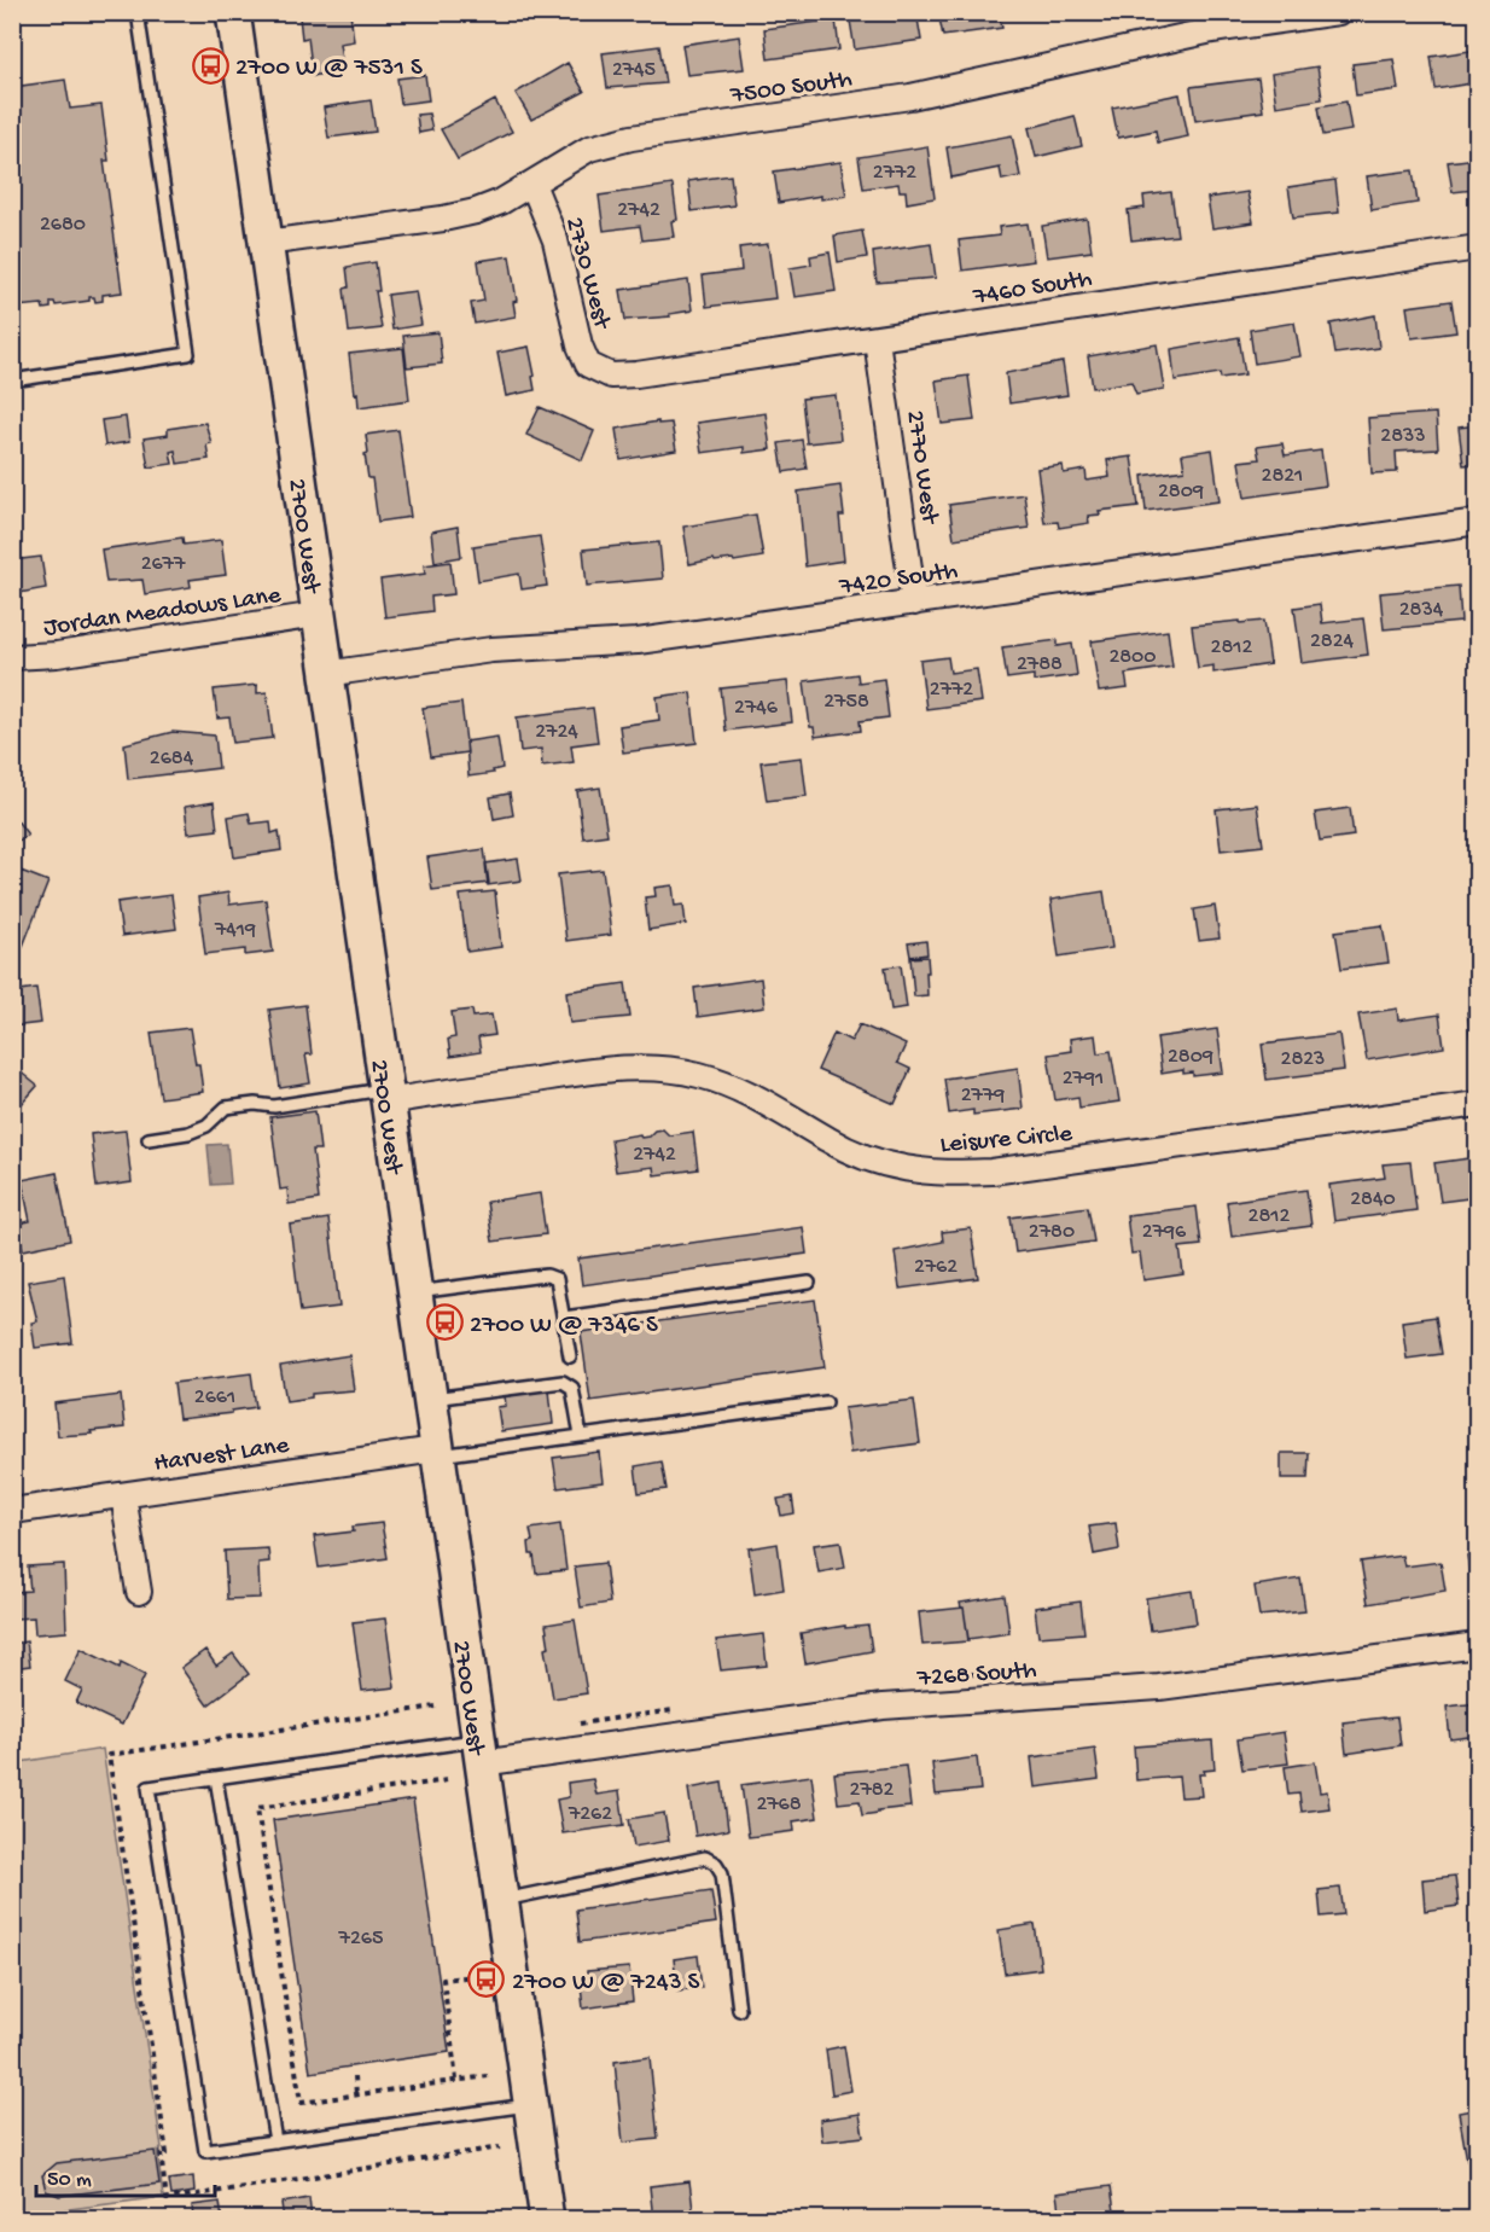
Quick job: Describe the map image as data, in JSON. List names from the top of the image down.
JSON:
{
  "streets": {
    "main road": ["2700 West"],
    "street": [
      "7500 South",
      "2730 West",
      "7460 South",
      "2770 West",
      "7420 South",
      "Jordan Meadows Lane",
      "Leisure Circle",
      "Harvest Lane",
      "7268 South"
    ]
  },
  "crossings": [
    ["7500 South", "2730 West"],
    ["7500 South", "2700 West"],
    ["2730 West", "7460 South"],
    ["7460 South", "2770 West"],
    ["2770 West", "7420 South"],
    ["2700 West", "7420 South"],
    ["2700 West", "Jordan Meadows Lane"],
    ["2700 West", "Leisure Circle"],
    ["2700 West", "Harvest Lane"],
    ["2700 West", "7268 South"]
  ],
  "places": {
    "bus stop": ["2700 W @ 7531 S", "2700 W @ 7346 S", "2700 W @ 7243 S"]
  },
  "house_numbers": [
    "2745",
    "2772",
    "2742",
    "2680",
    "2833",
    "2821",
    "2809",
    "2677",
    "2834",
    "2824",
    "2812",
    "2800",
    "2788",
    "2772",
    "2758",
    "2746",
    "2724",
    "2684",
    "7419",
    "2809",
    "2823",
    "2791",
    "2779",
    "2742",
    "2840",
    "2812",
    "2780",
    "2796",
    "2762",
    "2661",
    "2782",
    "2768",
    "7262",
    "7265"
  ],
  "scale_bar": "50 m"
}
